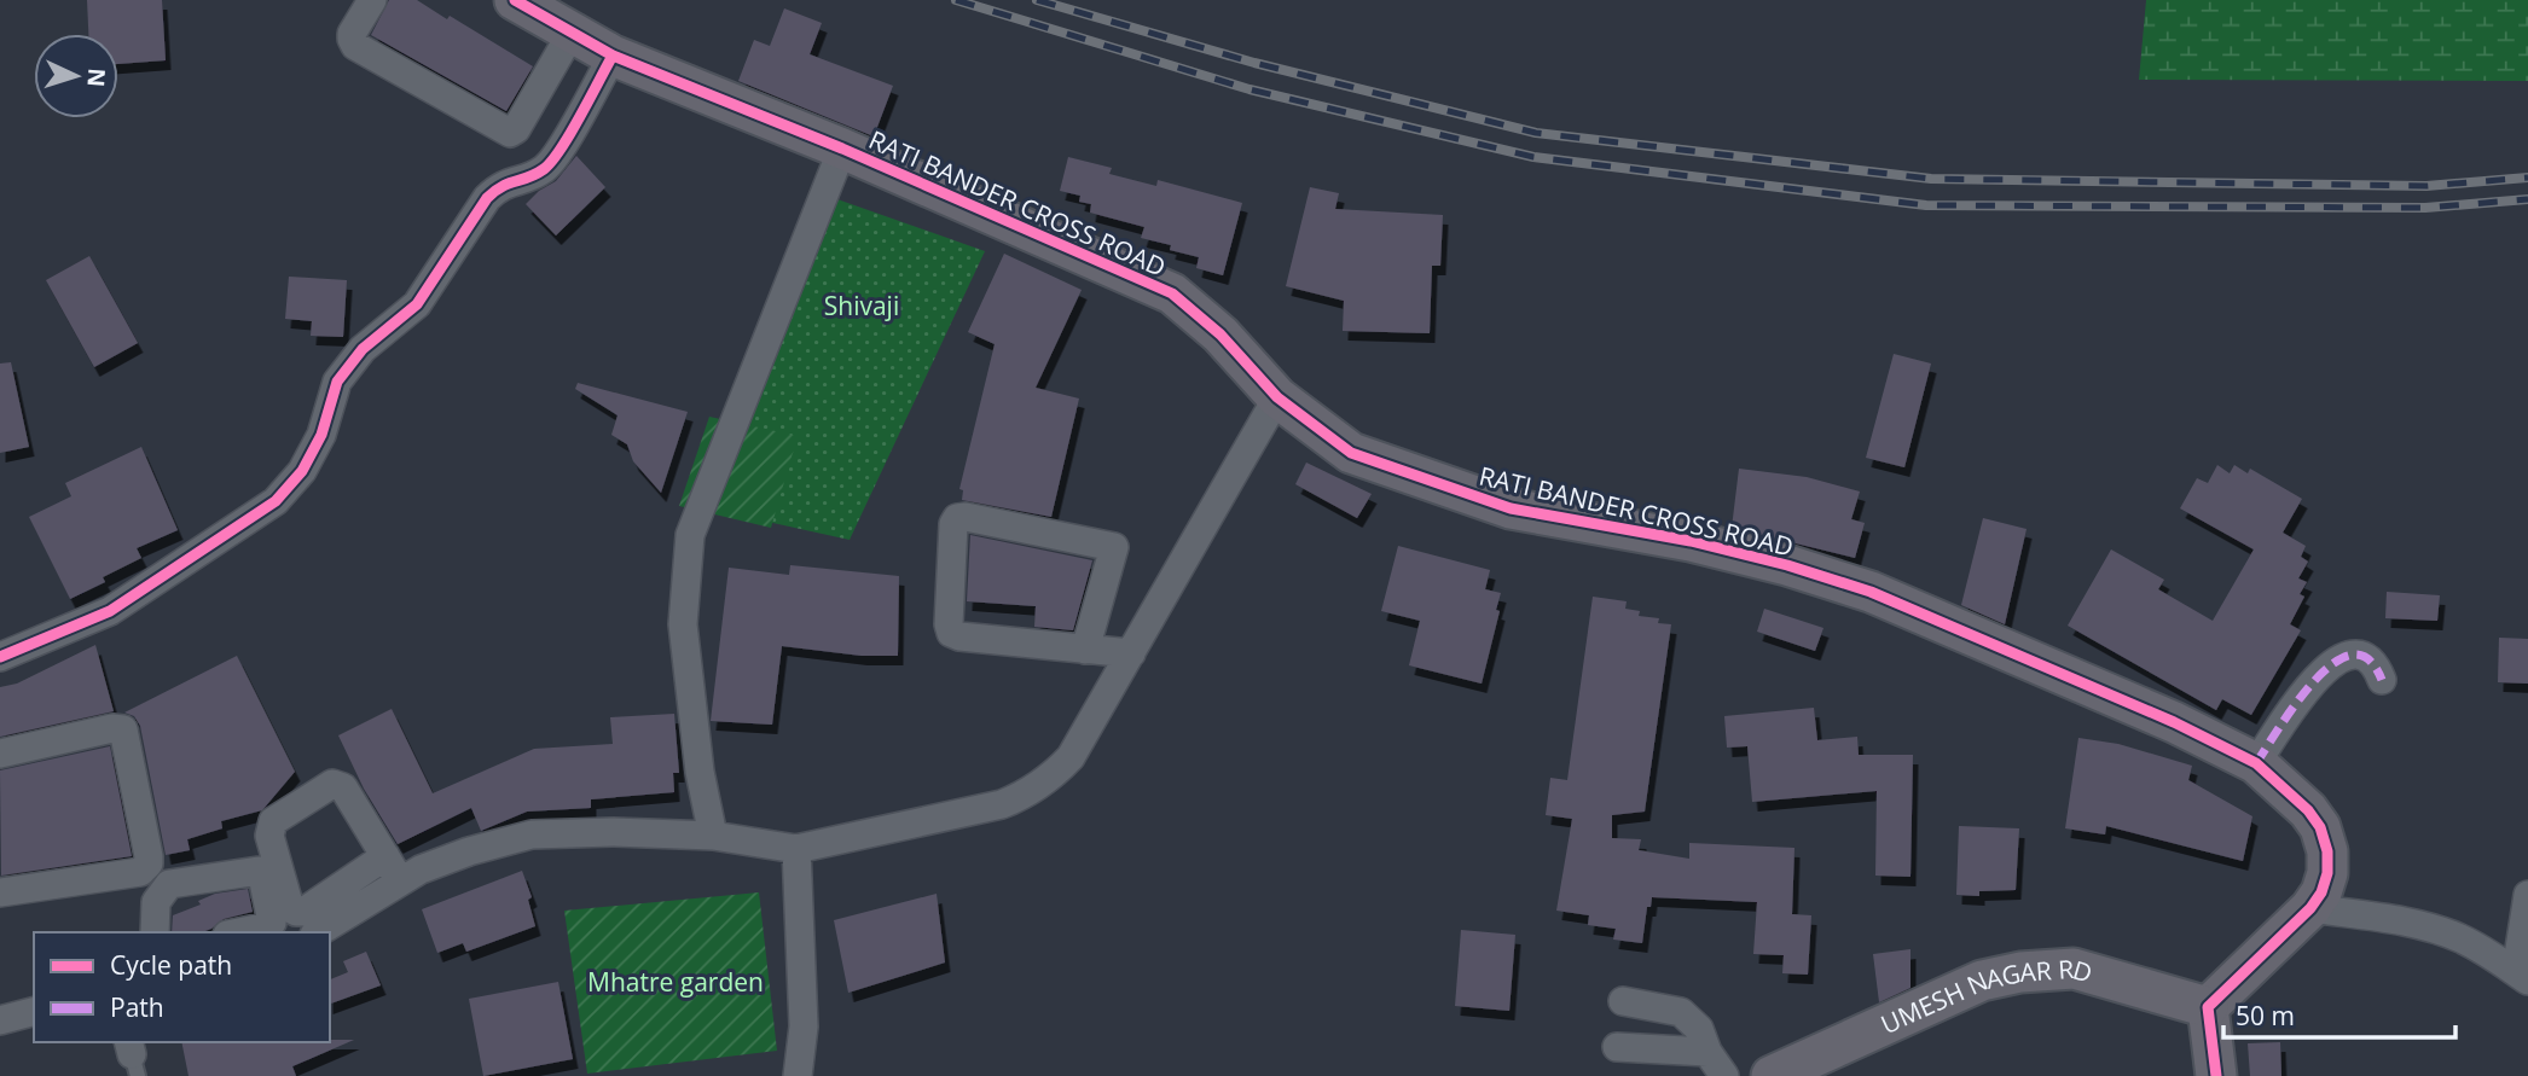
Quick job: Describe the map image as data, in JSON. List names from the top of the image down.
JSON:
{
  "streets": {
    "street": ["RATI BANDER CROSS ROAD", "UMESH NAGAR RD"]
  },
  "parks": ["Shivaji", "Mhatre garden"],
  "legend": ["Cycle path", "Path"],
  "scale_bar": "50 m",
  "north": "right"
}
